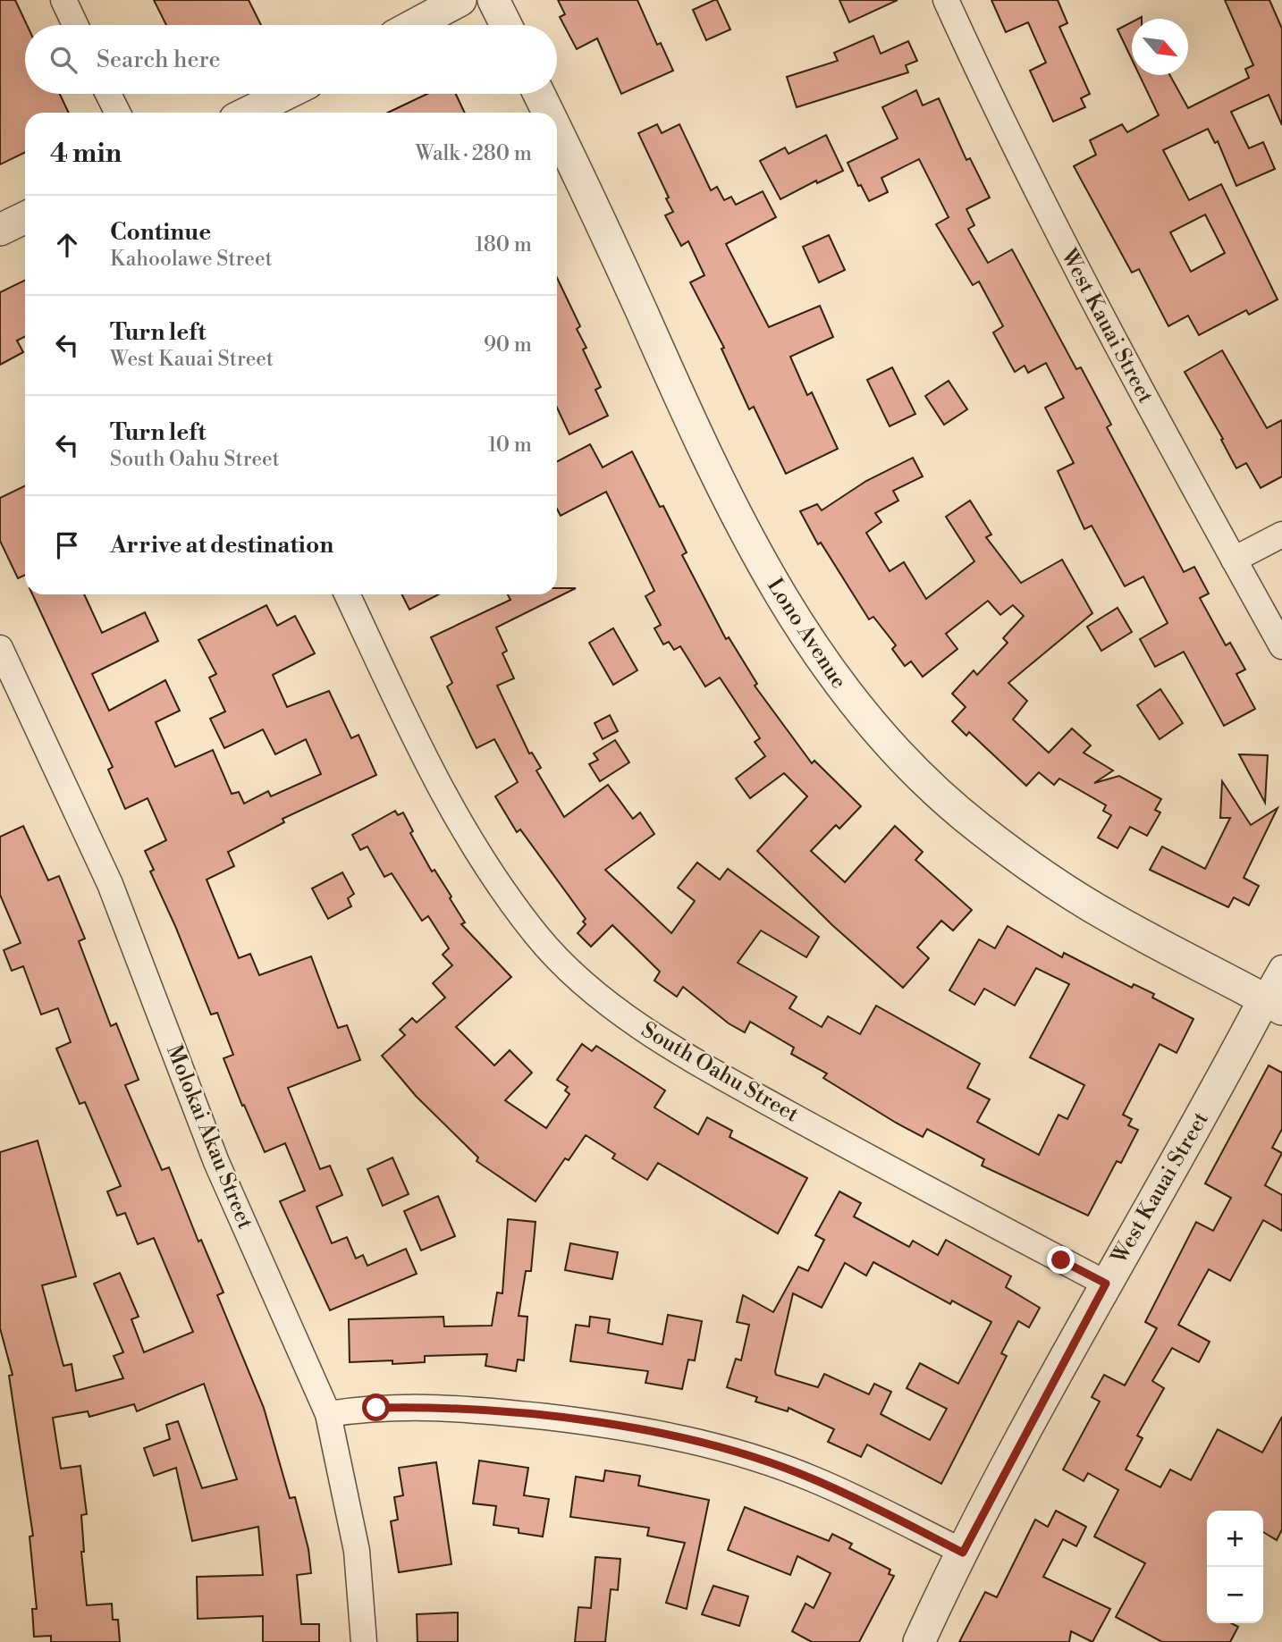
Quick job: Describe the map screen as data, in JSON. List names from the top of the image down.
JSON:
{
  "streets": {
    "street": [
      "West Kauai Street",
      "Lono Avenue",
      "South Oahu Street",
      "Molokai Akau Street"
    ]
  },
  "crossings": [
    ["West Kauai Street", "Lono Avenue"],
    ["West Kauai Street", "South Oahu Street"]
  ],
  "north": "bottom right",
  "page": {
    "search": "Search here",
    "heading": ["4 min", "Walk · 280 m"],
    "list": [
      ["Continue", "Kahoolawe Street", "180 m"],
      ["Turn left", "West Kauai Street", "90 m"],
      ["Turn left", "South Oahu Street", "10 m"],
      "Arrive at destination"
    ],
    "map_buttons": ["+", "−"]
  }
}
